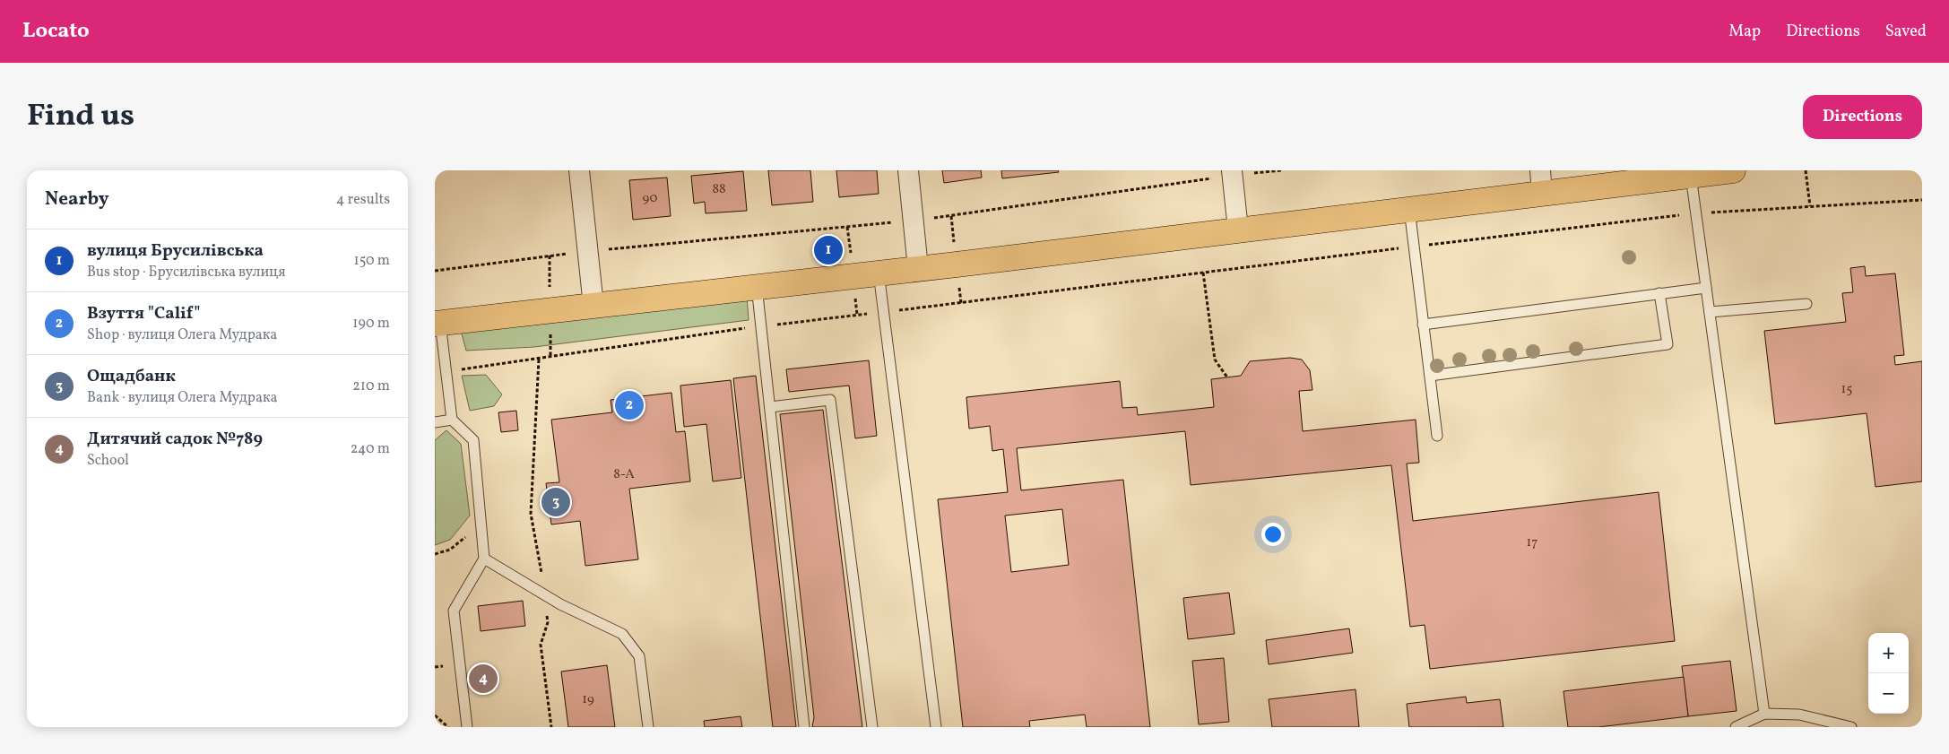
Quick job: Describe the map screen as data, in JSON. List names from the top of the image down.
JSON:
{
  "house_numbers": [
    "88",
    "90",
    "15",
    "8-А",
    "17",
    "19"
  ],
  "page": {
    "header": "Locato",
    "nav": ["Map", "Directions", "Saved"],
    "title": "Find us",
    "buttons": "Directions",
    "heading": ["Nearby", "4 results"],
    "list": [
      {
        "mark": "1",
        "name": "вулиця Брусилівська",
        "note": "Bus stop · Брусилівська вулиця",
        "value": "150 m"
      },
      {
        "mark": "2",
        "name": "Взуття \"Calif\"",
        "note": "Shop · вулиця Олега Мудрака",
        "value": "190 m"
      },
      {
        "mark": "3",
        "name": "Ощадбанк",
        "note": "Bank · вулиця Олега Мудрака",
        "value": "210 m"
      },
      {
        "mark": "4",
        "name": "Дитячий садок №789",
        "note": "School",
        "value": "240 m"
      }
    ],
    "pins": [
      "1",
      "2",
      "3",
      "4"
    ],
    "map_buttons": ["+", "−"]
  }
}
